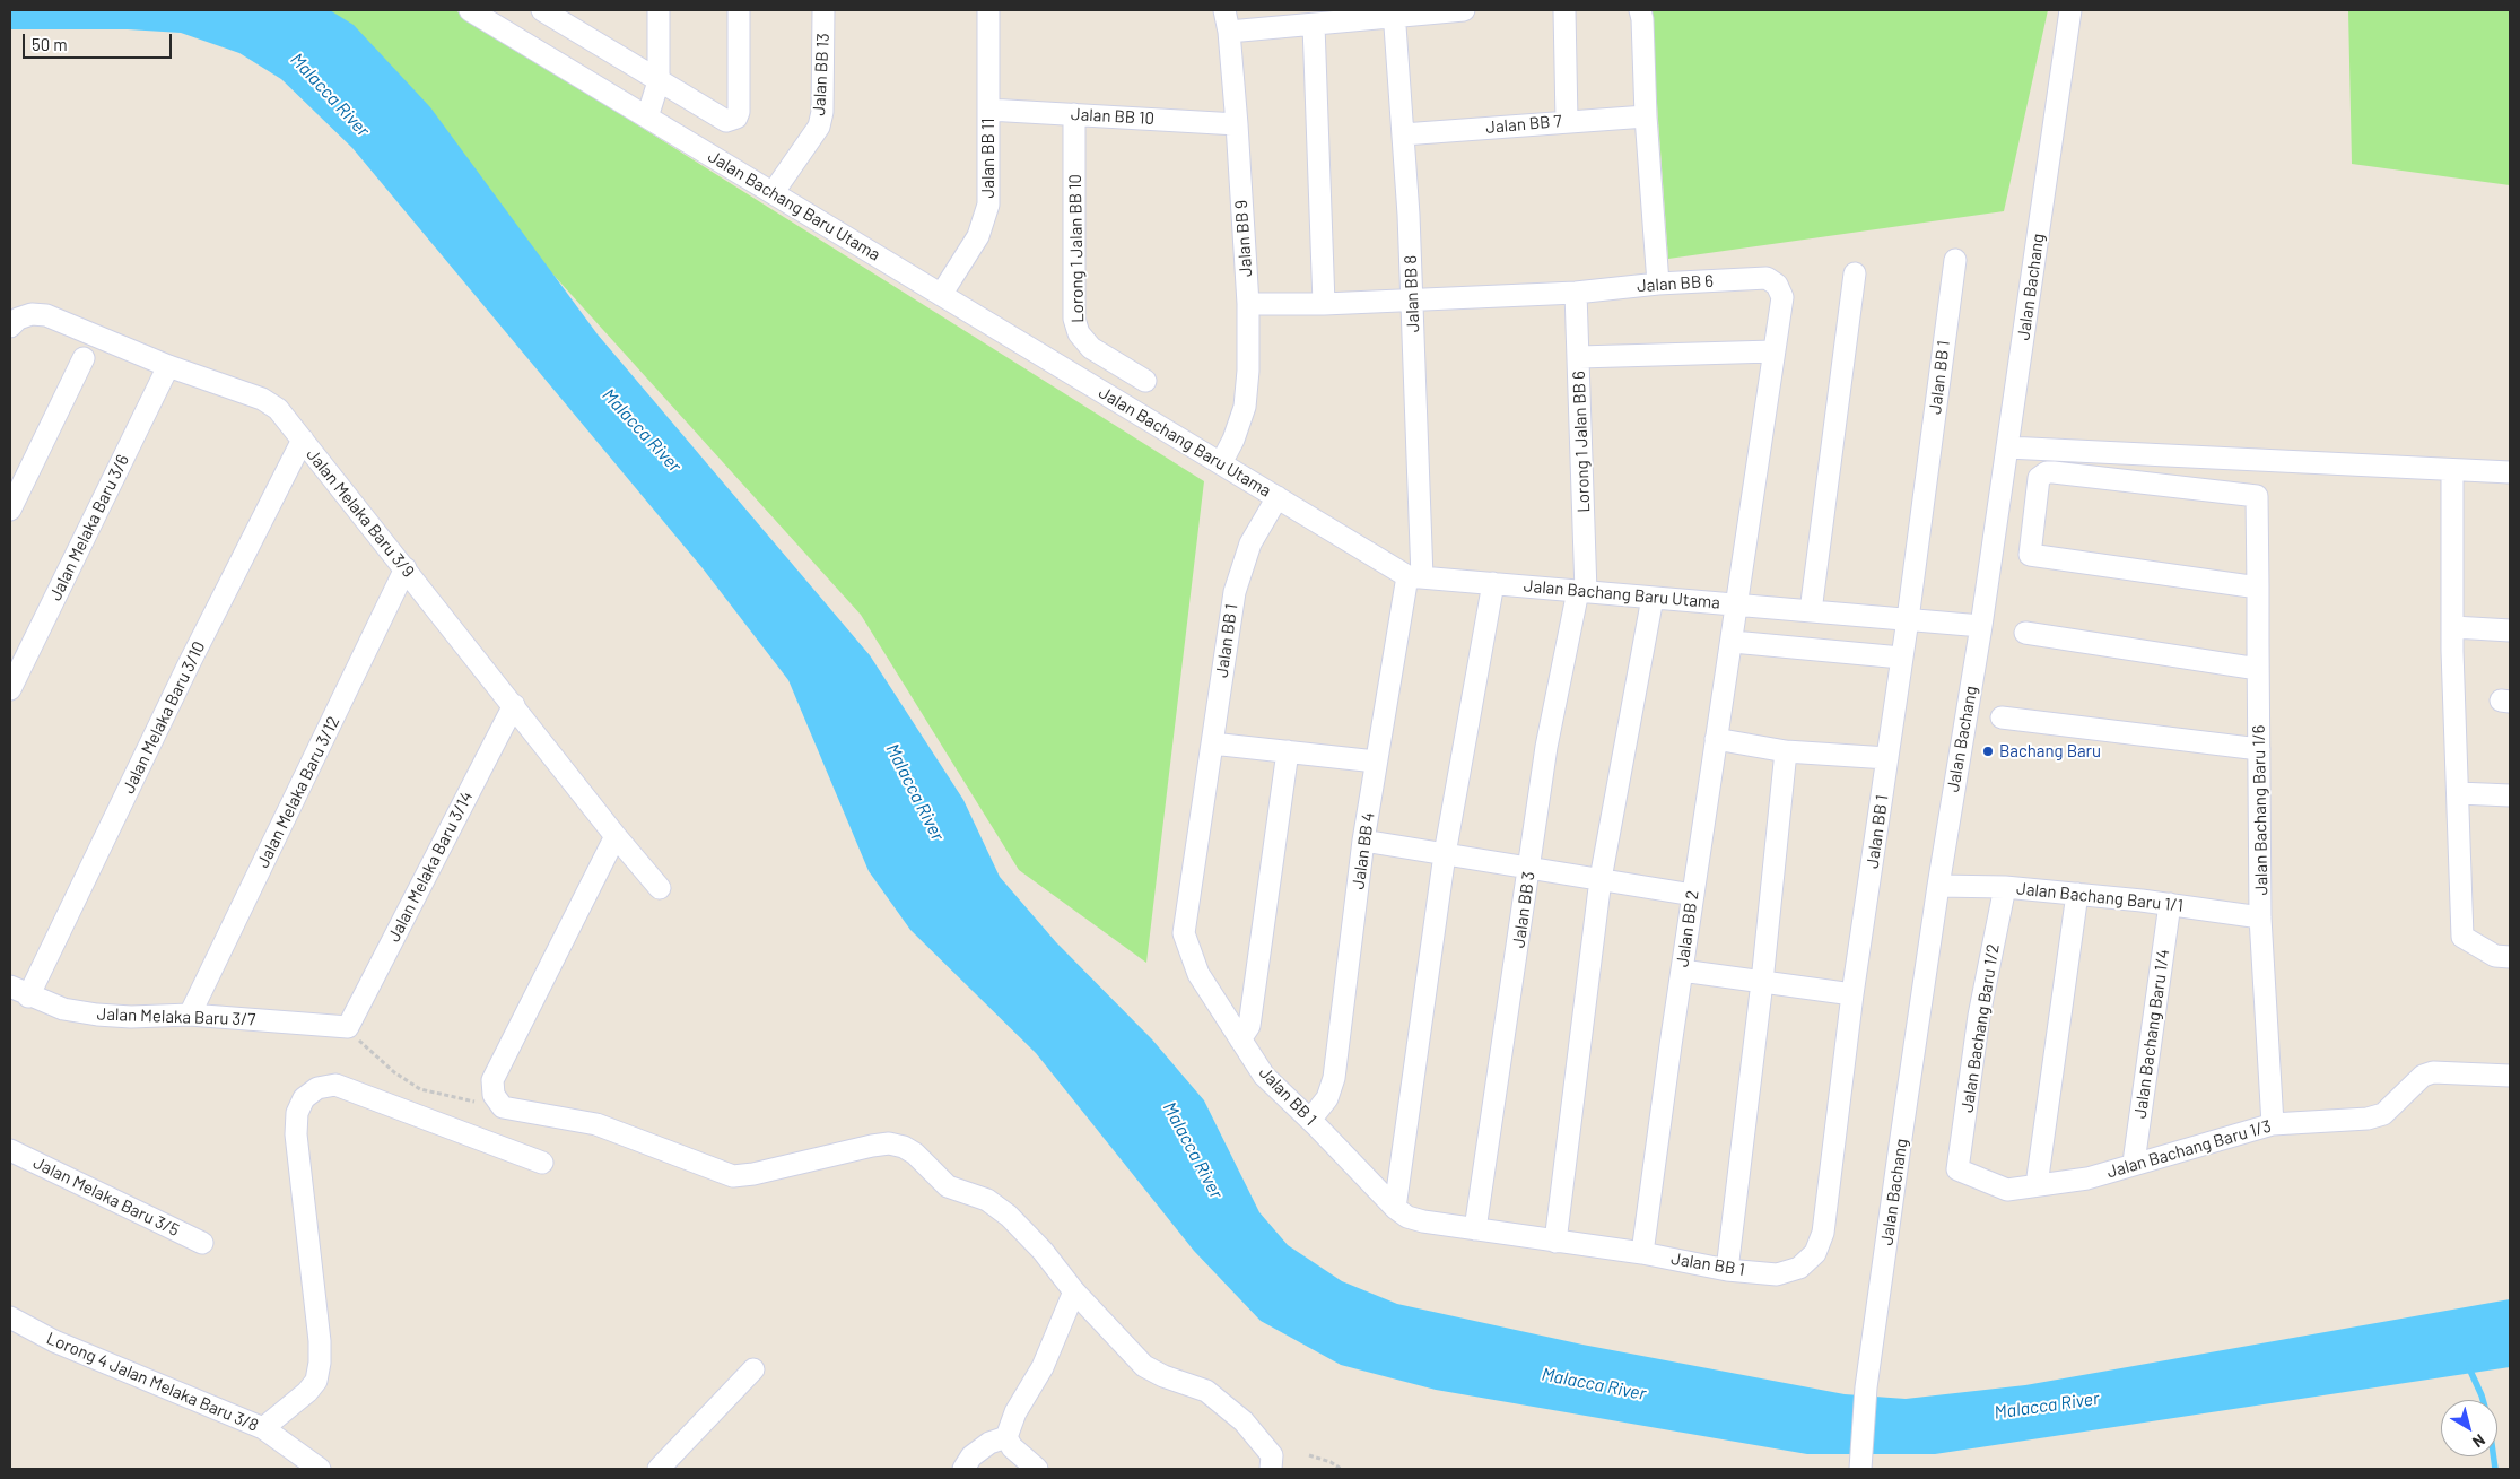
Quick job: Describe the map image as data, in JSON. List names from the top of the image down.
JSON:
{
  "streets": {
    "street": [
      "Jalan BB 13",
      "Jalan BB 10",
      "Jalan BB 7",
      "Jalan BB 11",
      "Jalan Bachang Baru Utama",
      "Jalan BB 9",
      "Lorong 1 Jalan BB 10",
      "Jalan BB 6",
      "Jalan Bachang",
      "Jalan BB 8",
      "Jalan BB 1",
      "Lorong 1 Jalan BB 6",
      "Jalan Melaka Baru 3/9",
      "Jalan Melaka Baru 3/6",
      "Jalan Melaka Baru 3/10",
      "Jalan Melaka Baru 3/12",
      "Jalan Bachang Baru 1/6",
      "Jalan BB 4",
      "Jalan Melaka Baru 3/14",
      "Jalan Bachang Baru 1/1",
      "Jalan BB 3",
      "Jalan BB 2",
      "Jalan Melaka Baru 3/7",
      "Jalan Bachang Baru 1/2",
      "Jalan Bachang Baru 1/4",
      "Jalan Bachang Baru 1/3",
      "Jalan Melaka Baru 3/5",
      "Lorong 4 Jalan Melaka Baru 3/8"
    ]
  },
  "crossings": [
    ["Jalan BB 13", "Jalan Bachang Baru Utama"],
    ["Jalan BB 10", "Jalan BB 11"],
    ["Jalan BB 10", "Jalan BB 9"],
    ["Jalan BB 10", "Lorong 1 Jalan BB 10"],
    ["Jalan BB 7", "Jalan BB 8"],
    ["Jalan BB 11", "Jalan Bachang Baru Utama"],
    ["Jalan Bachang Baru Utama", "Jalan BB 9"],
    ["Jalan Bachang Baru Utama", "Jalan BB 6"],
    ["Jalan Bachang Baru Utama", "Jalan Bachang"],
    ["Jalan Bachang Baru Utama", "Jalan BB 8"],
    ["Jalan Bachang Baru Utama", "Jalan BB 1"],
    ["Jalan Bachang Baru Utama", "Lorong 1 Jalan BB 6"],
    ["Jalan Bachang Baru Utama", "Jalan BB 4"],
    ["Jalan Bachang Baru Utama", "Jalan BB 3"],
    ["Jalan Bachang Baru Utama", "Jalan BB 2"],
    ["Jalan BB 9", "Jalan BB 6"],
    ["Jalan BB 6", "Jalan BB 8"],
    ["Jalan BB 6", "Lorong 1 Jalan BB 6"],
    ["Jalan BB 6", "Jalan BB 2"],
    ["Jalan Bachang", "Jalan Bachang Baru 1/1"],
    ["Jalan BB 8", "Jalan BB 4"],
    ["Jalan BB 1", "Jalan BB 4"],
    ["Jalan BB 1", "Jalan BB 3"],
    ["Jalan BB 1", "Jalan BB 2"],
    ["Lorong 1 Jalan BB 6", "Jalan BB 3"],
    ["Jalan Melaka Baru 3/9", "Jalan Melaka Baru 3/6"],
    ["Jalan Melaka Baru 3/9", "Jalan Melaka Baru 3/10"],
    ["Jalan Melaka Baru 3/9", "Jalan Melaka Baru 3/12"],
    ["Jalan Melaka Baru 3/9", "Jalan Melaka Baru 3/14"],
    ["Jalan Melaka Baru 3/10", "Jalan Melaka Baru 3/7"],
    ["Jalan Melaka Baru 3/12", "Jalan Melaka Baru 3/7"],
    ["Jalan Bachang Baru 1/6", "Jalan Bachang Baru 1/1"],
    ["Jalan Bachang Baru 1/6", "Jalan Bachang Baru 1/3"],
    ["Jalan Melaka Baru 3/14", "Jalan Melaka Baru 3/7"],
    ["Jalan Bachang Baru 1/1", "Jalan Bachang Baru 1/2"],
    ["Jalan Bachang Baru 1/1", "Jalan Bachang Baru 1/4"],
    ["Jalan Bachang Baru 1/2", "Jalan Bachang Baru 1/3"],
    ["Jalan Bachang Baru 1/4", "Jalan Bachang Baru 1/3"]
  ],
  "water": ["Malacca River"],
  "places": ["Bachang Baru"],
  "scale_bar": "50 m",
  "north": "bottom right"
}
